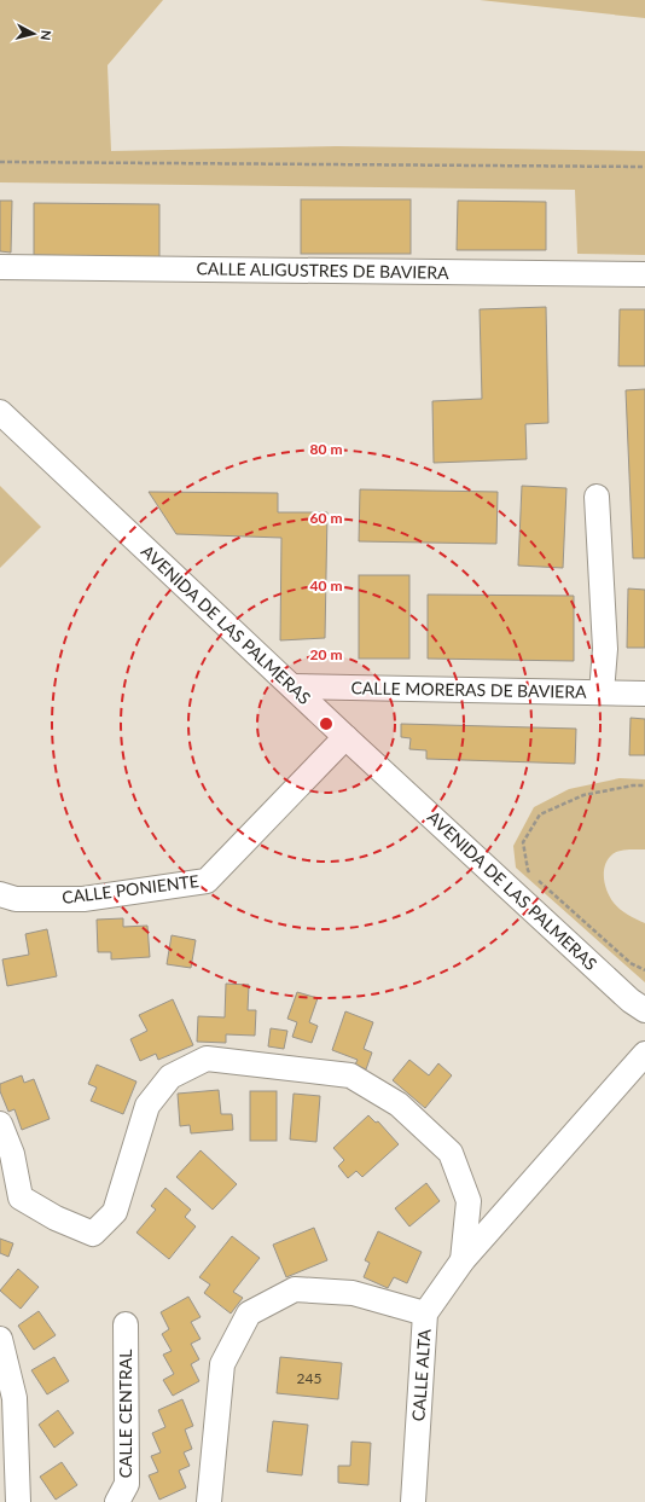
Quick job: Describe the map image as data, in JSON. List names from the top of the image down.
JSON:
{
  "streets": {
    "street": [
      "CALLE ALIGUSTRES DE BAVIERA",
      "AVENIDA DE LAS PALMERAS",
      "CALLE MORERAS DE BAVIERA",
      "CALLE PONIENTE",
      "CALLE ALTA",
      "CALLE CENTRAL"
    ]
  },
  "crossings": [
    ["AVENIDA DE LAS PALMERAS", "CALLE MORERAS DE BAVIERA"],
    ["AVENIDA DE LAS PALMERAS", "CALLE PONIENTE"]
  ],
  "house_numbers": ["245"],
  "north": "right",
  "rings": [
    "80 m",
    "60 m",
    "40 m",
    "20 m"
  ]
}
